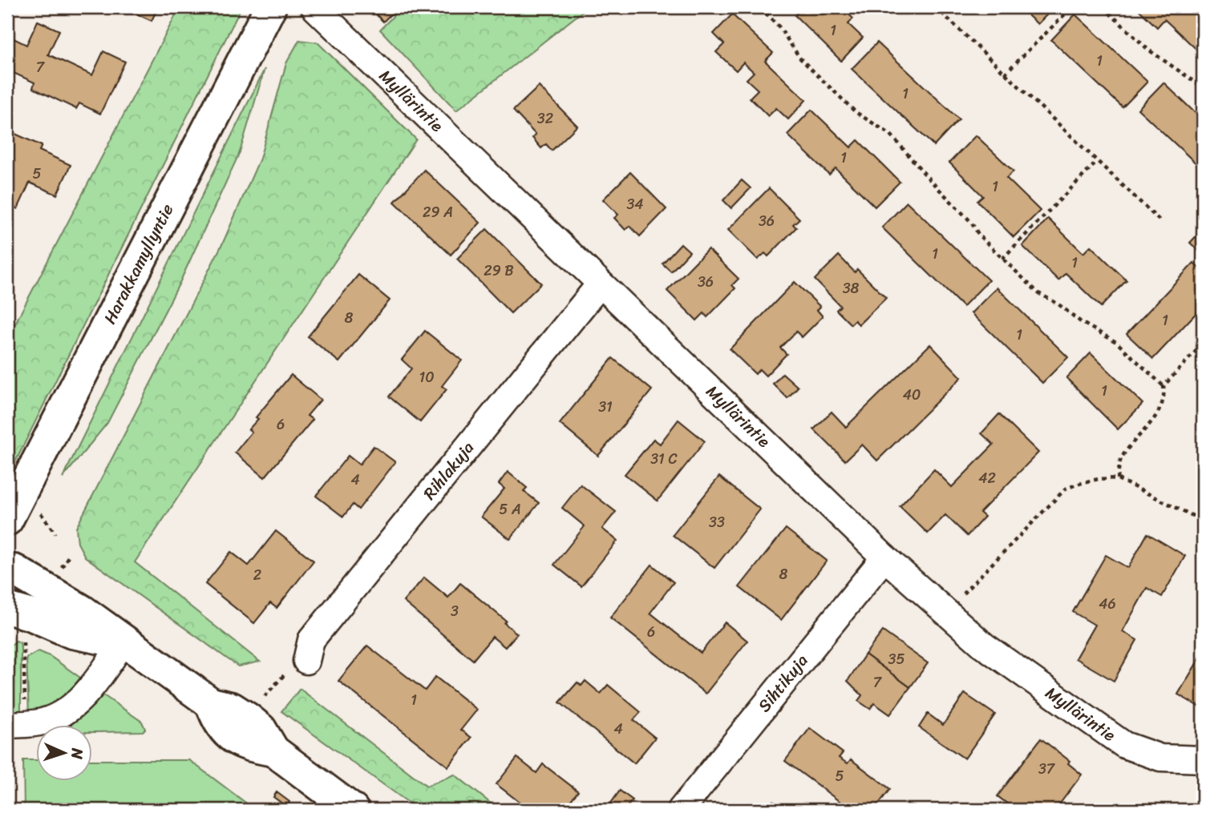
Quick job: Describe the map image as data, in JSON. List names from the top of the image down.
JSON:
{
  "streets": {
    "street": [
      "Myllärintie",
      "Harakkamyllyntie",
      "Rihlakuja",
      "Sihtikuja"
    ]
  },
  "crossings": [
    ["Myllärintie", "Rihlakuja"],
    ["Myllärintie", "Sihtikuja"]
  ],
  "house_numbers": [
    "1",
    "1",
    "7",
    "1",
    "32",
    "1",
    "5",
    "1",
    "34",
    "29 A",
    "36",
    "1",
    "1",
    "29 B",
    "36",
    "38",
    "8",
    "1",
    "1",
    "10",
    "1",
    "40",
    "31",
    "6",
    "31 C",
    "42",
    "4",
    "5 A",
    "33",
    "8",
    "2",
    "46",
    "3",
    "6",
    "35",
    "7",
    "1",
    "4",
    "37",
    "5"
  ],
  "north": "right"
}
